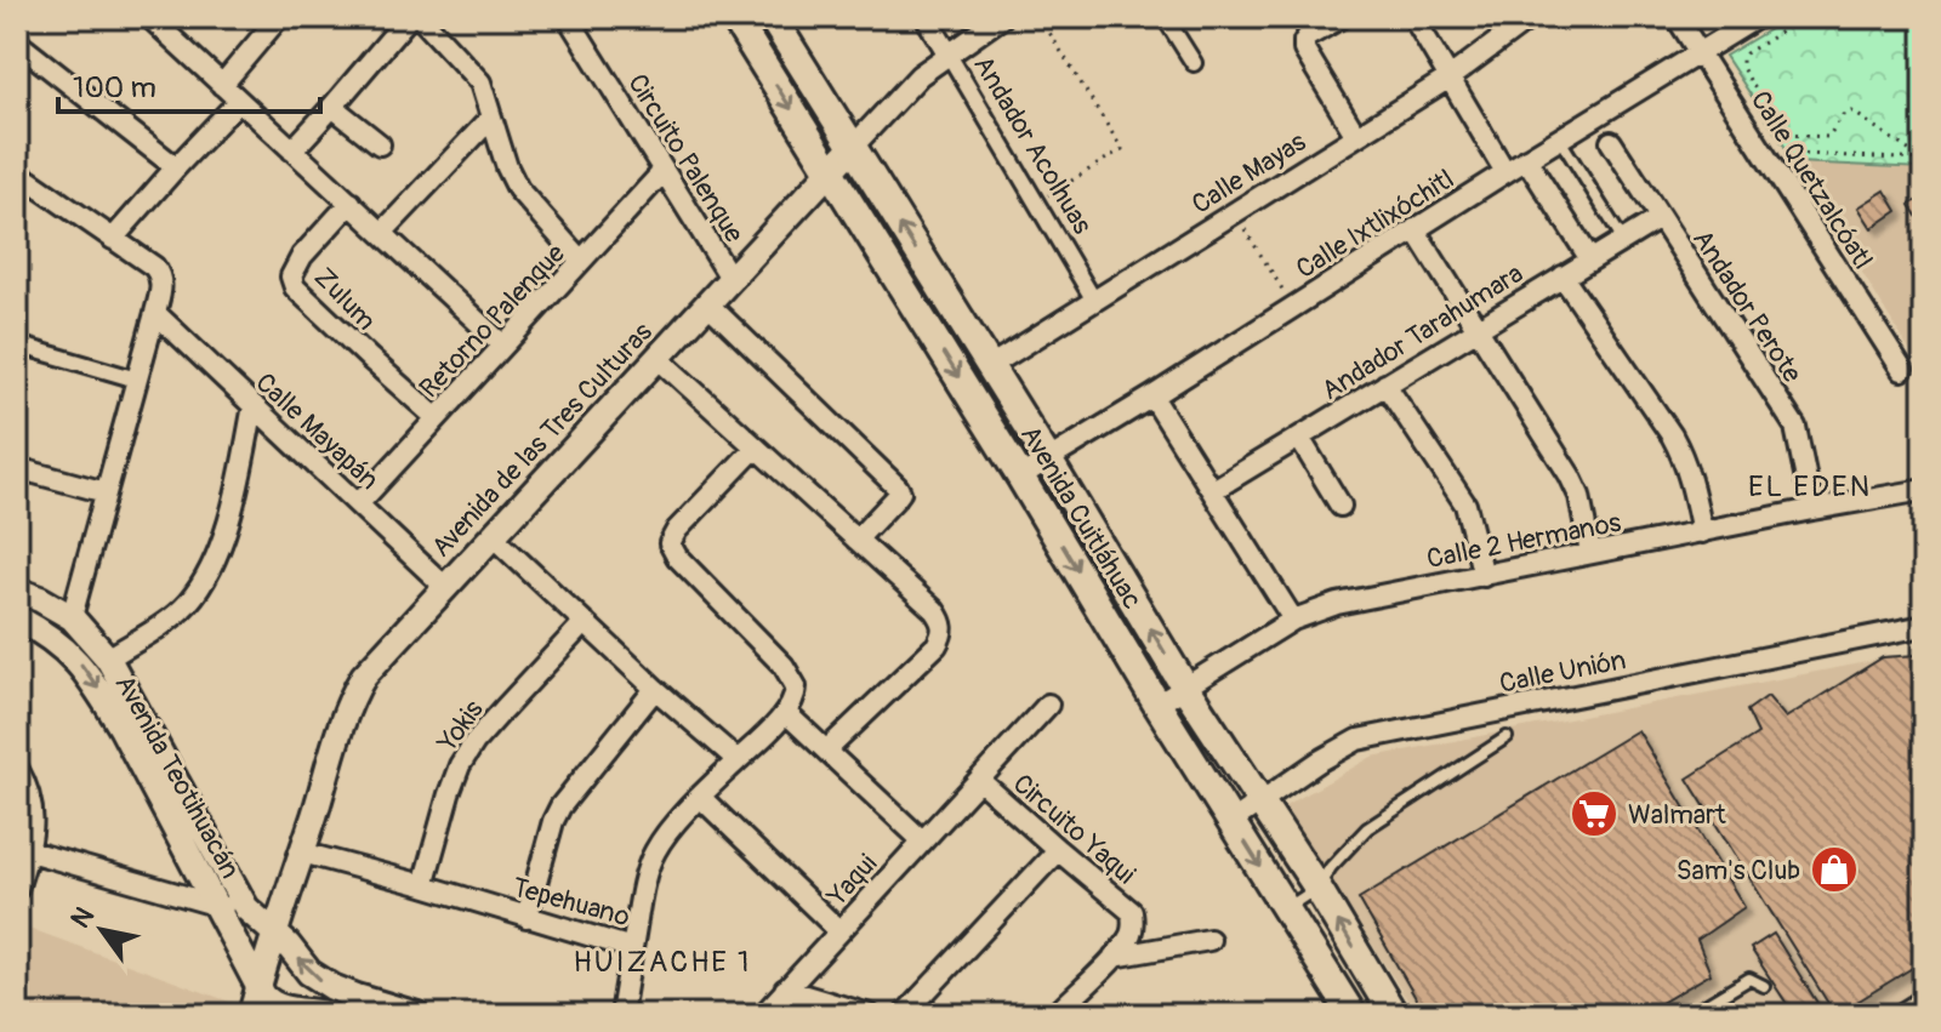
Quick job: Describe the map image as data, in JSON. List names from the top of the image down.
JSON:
{
  "streets": {
    "main road": ["Avenida Cuitláhuac"],
    "street": [
      "Andador Acolhuas",
      "Circuito Palenque",
      "Calle Mayas",
      "Calle Quetzalcóatl",
      "Calle Ixtlixóchitl",
      "Zulum",
      "Andador Perote",
      "Retorno Palenque",
      "Andador Tarahumara",
      "Calle Mayapán",
      "Avenida de las Tres Culturas",
      "Calle 2 Hermanos",
      "Calle Unión",
      "Yokis",
      "Avenida Teotihuacán",
      "Circuito Yaqui",
      "Yaqui",
      "Tepehuano"
    ]
  },
  "crossings": [
    ["Andador Acolhuas", "Calle Mayas"],
    ["Andador Acolhuas", "Avenida de las Tres Culturas"],
    ["Circuito Palenque", "Retorno Palenque"],
    ["Circuito Palenque", "Avenida de las Tres Culturas"],
    ["Calle Mayas", "Avenida Cuitláhuac"],
    ["Calle Quetzalcóatl", "Calle Ixtlixóchitl"],
    ["Calle Ixtlixóchitl", "Avenida Cuitláhuac"],
    ["Zulum", "Retorno Palenque"],
    ["Andador Perote", "Andador Tarahumara"],
    ["Andador Perote", "Calle 2 Hermanos"],
    ["Retorno Palenque", "Calle Mayapán"],
    ["Calle Mayapán", "Avenida de las Tres Culturas"],
    ["Avenida de las Tres Culturas", "Avenida Cuitláhuac"],
    ["Avenida de las Tres Culturas", "Avenida Teotihuacán"],
    ["Avenida de las Tres Culturas", "Tepehuano"],
    ["Avenida Cuitláhuac", "Calle 2 Hermanos"],
    ["Avenida Cuitláhuac", "Calle Unión"],
    ["Yokis", "Tepehuano"],
    ["Circuito Yaqui", "Yaqui"]
  ],
  "districts": ["EL EDEN", "HUIZACHE 1"],
  "places": {
    "supermarket": ["Walmart"],
    "shop": ["Sam's Club"]
  },
  "scale_bar": "100 m",
  "north": "top left"
}
